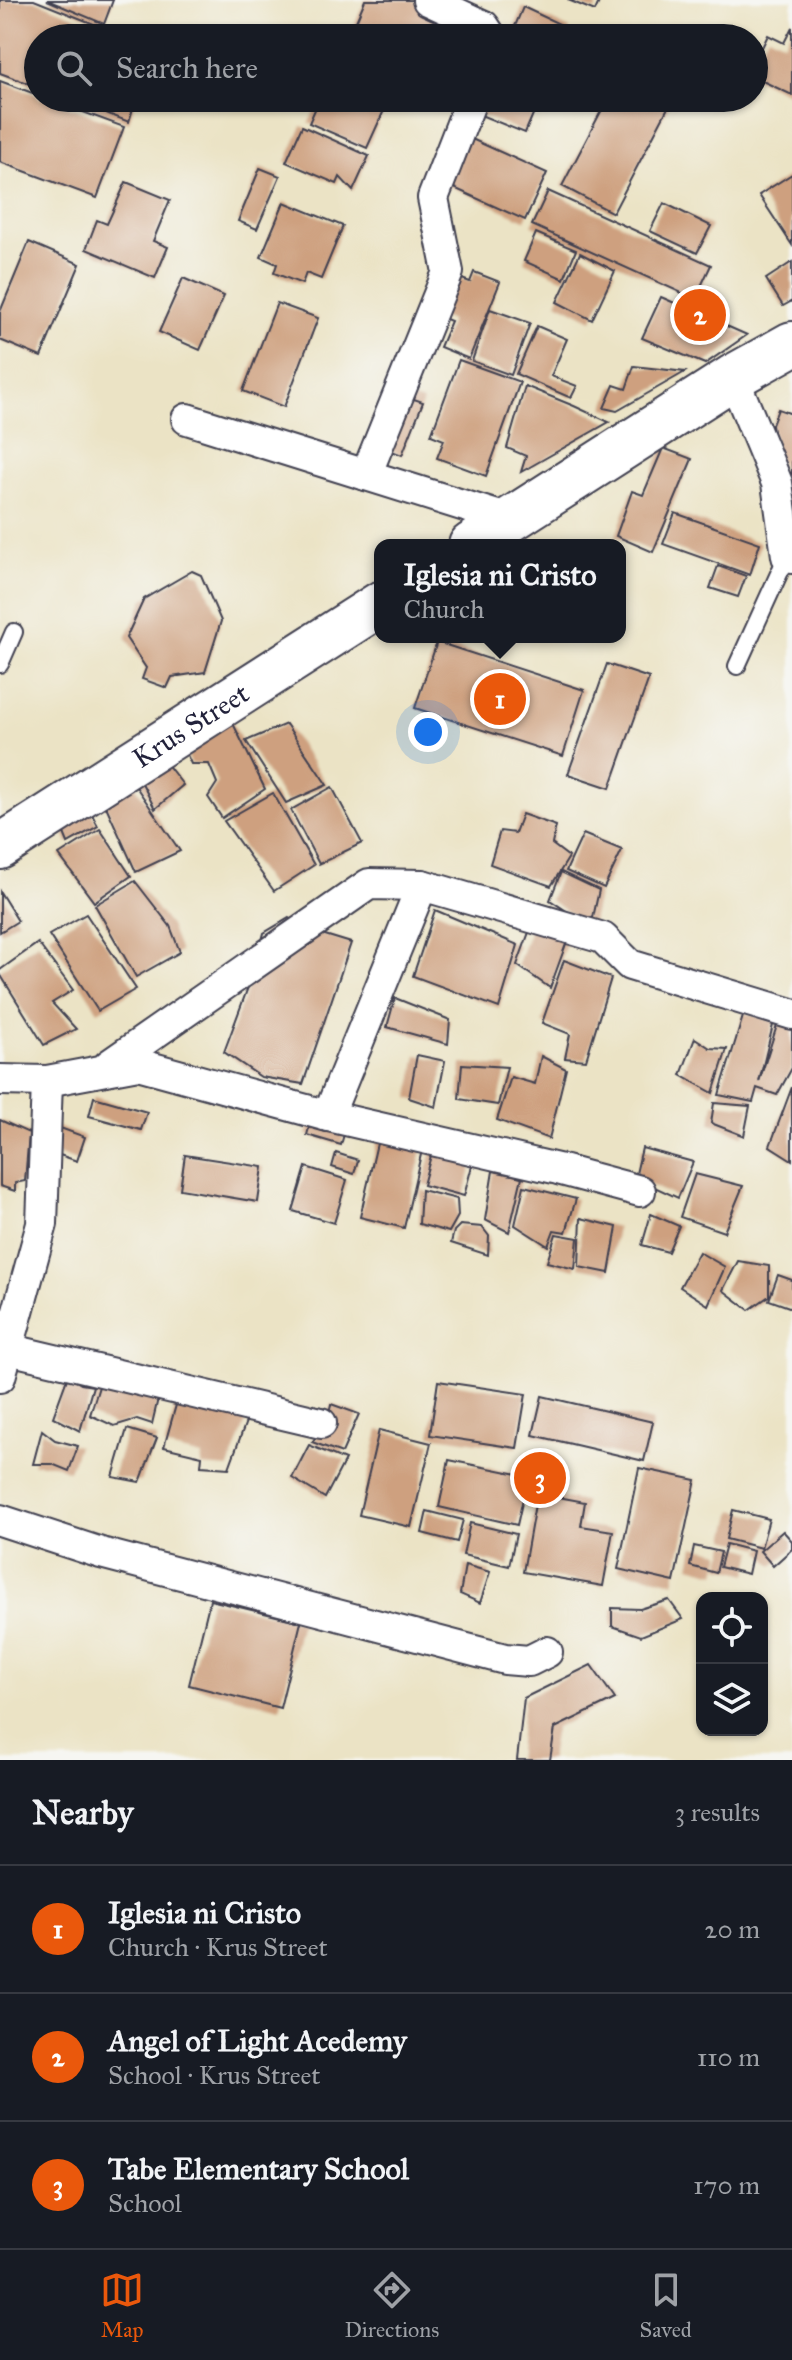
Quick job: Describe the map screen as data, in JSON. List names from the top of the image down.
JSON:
{
  "streets": {
    "main road": ["Krus Street"]
  },
  "page": {
    "search": "Search here",
    "pins": ["2", "1", "3"],
    "popup": ["Iglesia ni Cristo", "Church"],
    "heading": ["Nearby", "3 results"],
    "list": [
      {
        "mark": "1",
        "name": "Iglesia ni Cristo",
        "note": "Church · Krus Street",
        "value": "20 m"
      },
      {
        "mark": "2",
        "name": "Angel of Light Acedemy",
        "note": "School · Krus Street",
        "value": "110 m"
      },
      {
        "mark": "3",
        "name": "Tabe Elementary School",
        "note": "School",
        "value": "170 m"
      }
    ],
    "nav": ["Map", "Directions", "Saved"]
  }
}
